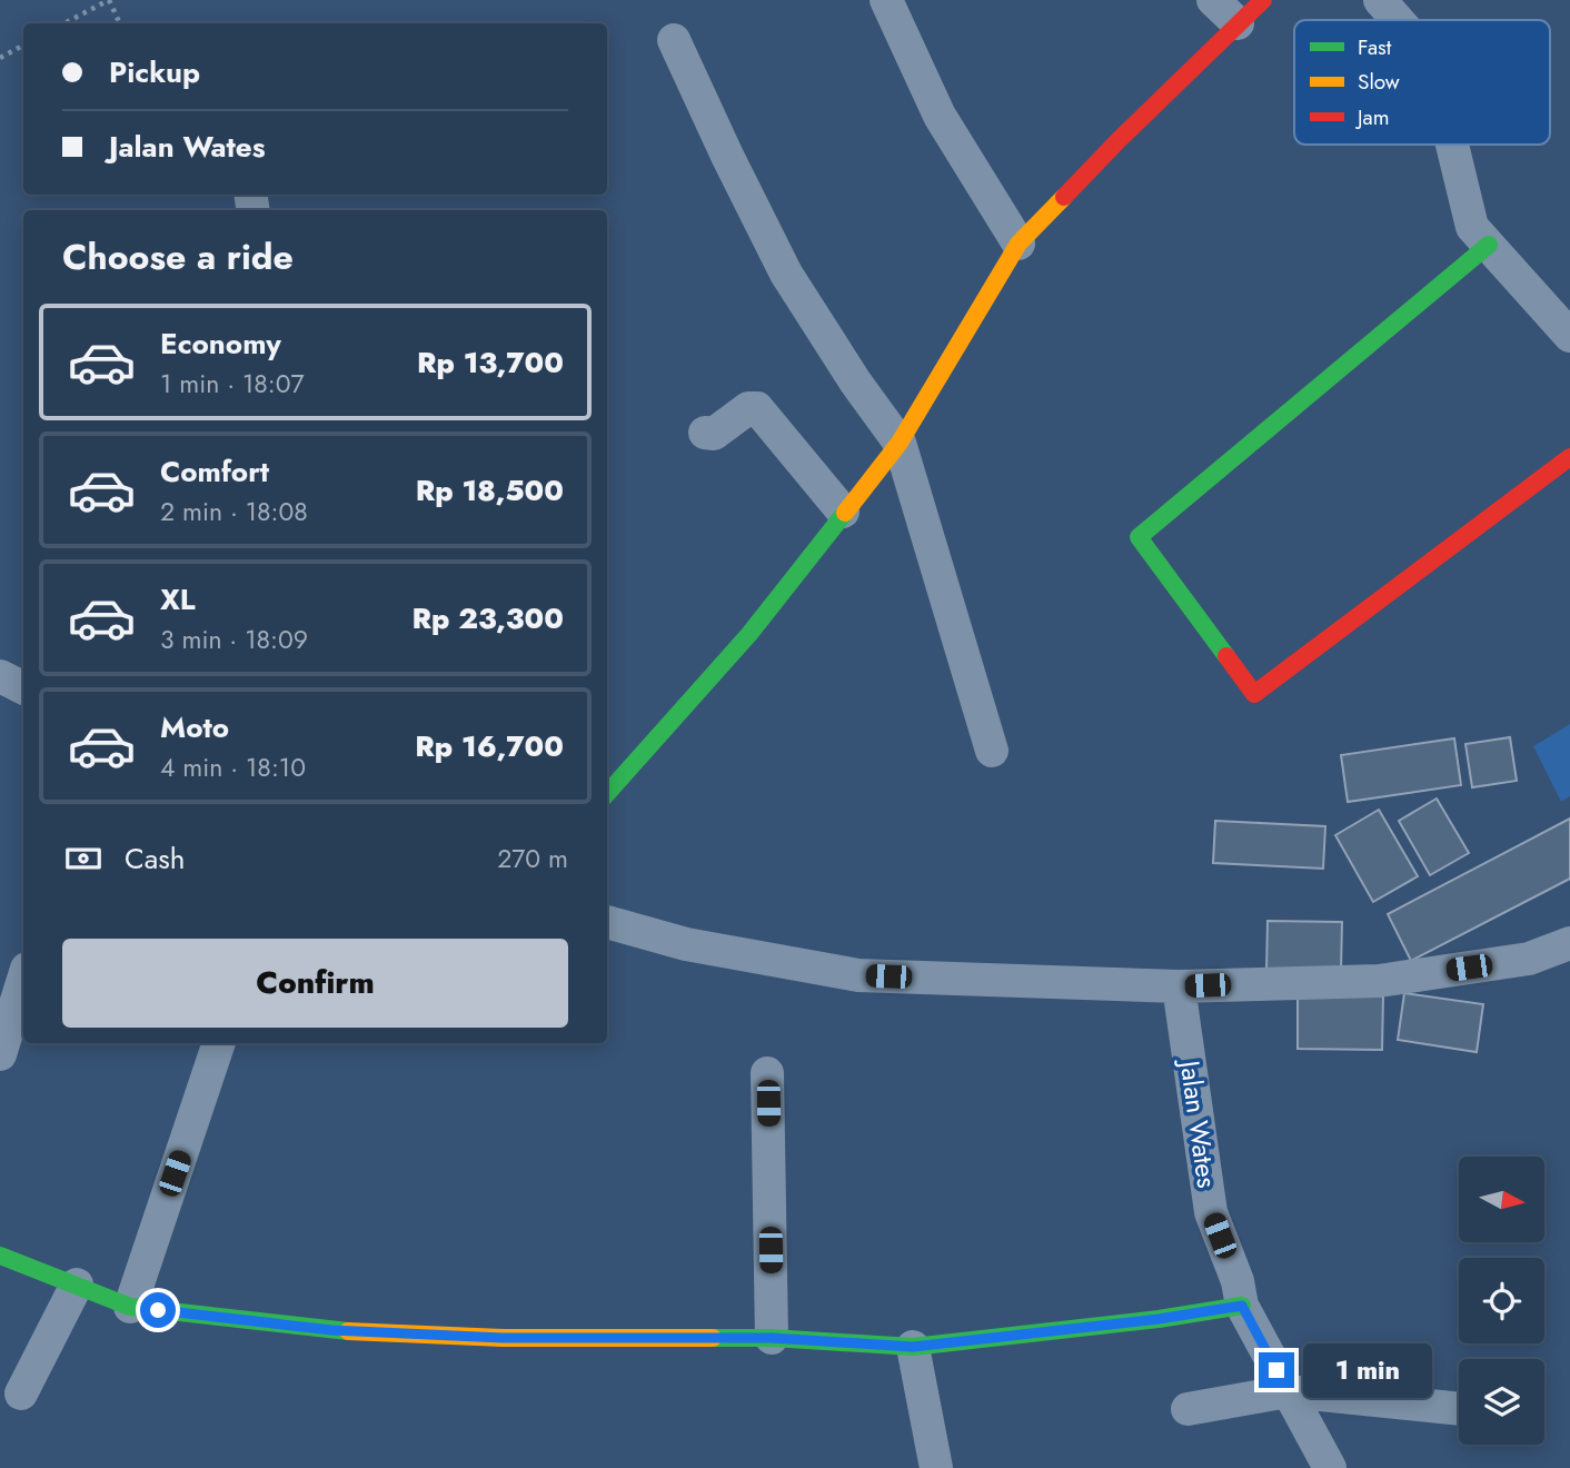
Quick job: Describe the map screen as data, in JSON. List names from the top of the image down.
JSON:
{
  "streets": {
    "street": ["Jalan Wates"]
  },
  "legend": ["Fast", "Slow", "Jam"],
  "north": "right",
  "page": {
    "banner": ["Pickup", "Jalan Wates"],
    "heading": "Choose a ride",
    "list": [
      {
        "name": "Economy",
        "note": "1 min · 18:07",
        "value": "Rp 13,700"
      },
      {
        "name": "Comfort",
        "note": "2 min · 18:08",
        "value": "Rp 18,500"
      },
      {
        "name": "XL",
        "note": "3 min · 18:09",
        "value": "Rp 23,300"
      },
      {
        "name": "Moto",
        "note": "4 min · 18:10",
        "value": "Rp 16,700"
      }
    ],
    "pay": ["Cash", "270 m"],
    "buttons": "Confirm",
    "bubble": "1 min"
  }
}
